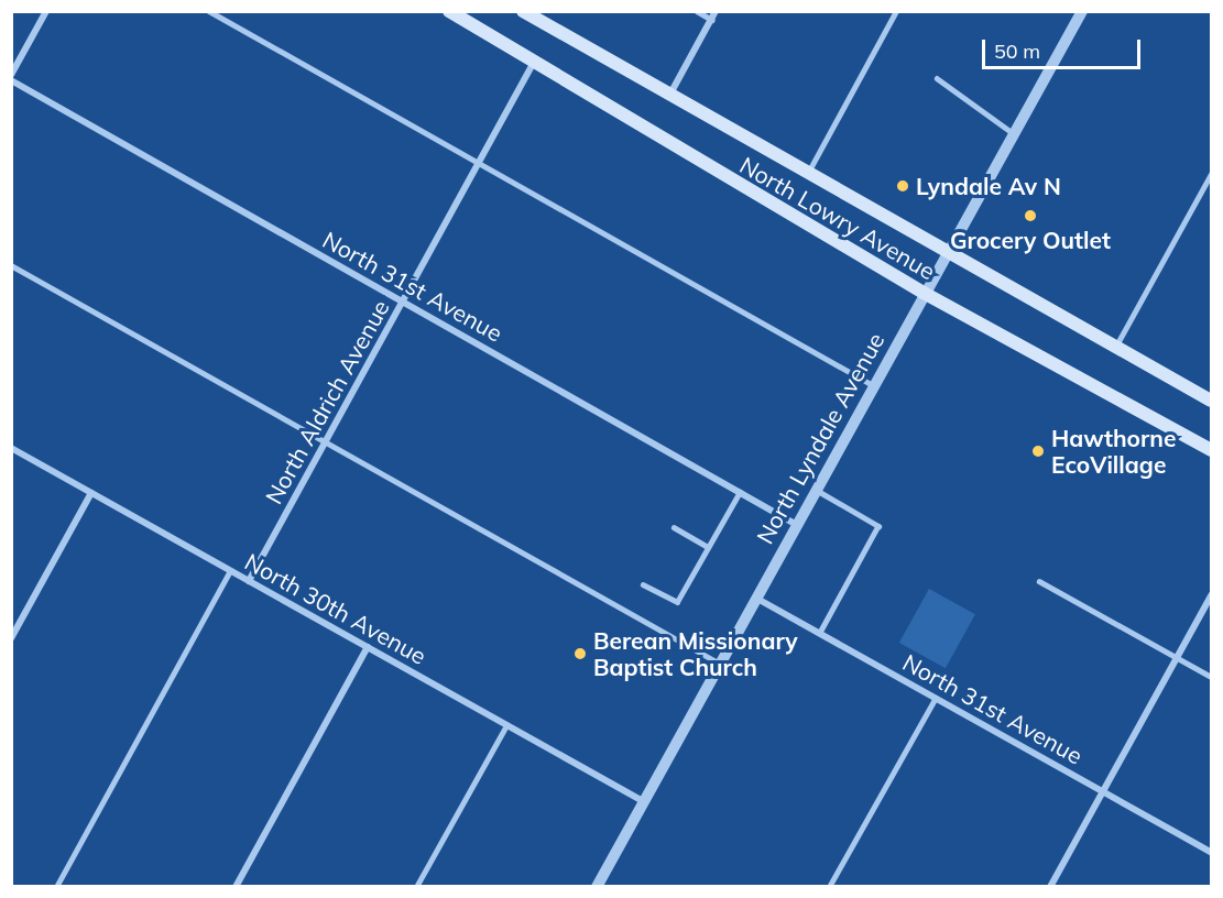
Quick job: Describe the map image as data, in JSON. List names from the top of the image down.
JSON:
{
  "streets": {
    "main road": ["North Lowry Avenue"],
    "street": [
      "North 31st Avenue",
      "North Aldrich Avenue",
      "North Lyndale Avenue",
      "North 30th Avenue"
    ]
  },
  "crossings": [
    ["North Lowry Avenue", "North Aldrich Avenue"],
    ["North Lowry Avenue", "North Lyndale Avenue"],
    ["North 31st Avenue", "North Aldrich Avenue"],
    ["North 31st Avenue", "North Lyndale Avenue"],
    ["North Aldrich Avenue", "North 30th Avenue"],
    ["North Lyndale Avenue", "North 30th Avenue"]
  ],
  "places": [
    "Lyndale Av N",
    "Grocery Outlet",
    "Hawthorne EcoVillage",
    "Berean Missionary Baptist Church"
  ],
  "scale_bar": "50 m"
}
